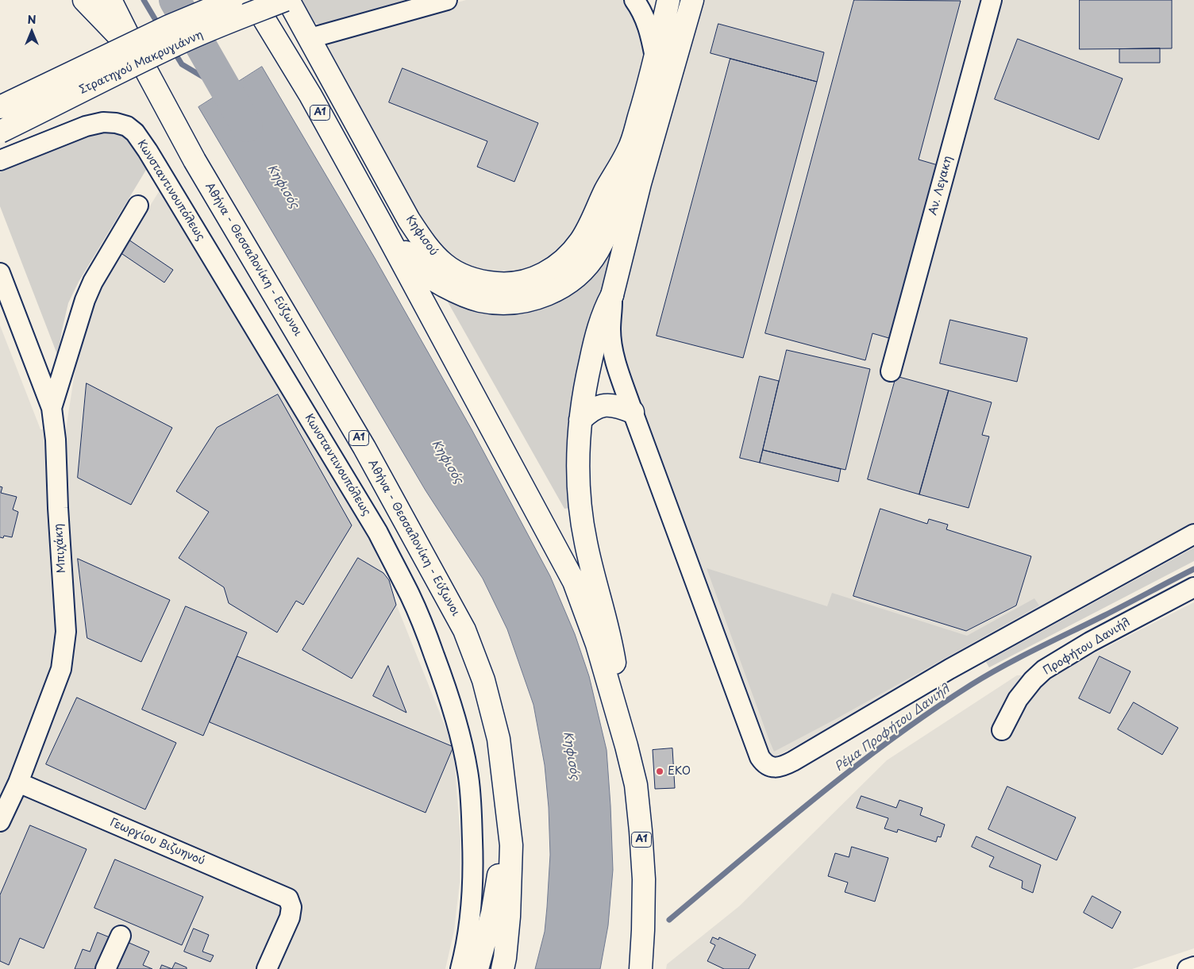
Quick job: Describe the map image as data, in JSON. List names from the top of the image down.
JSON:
{
  "streets": {
    "main road": [
      "Στρατηγού Μακρυγιάννη",
      "Α1",
      "Κηφισού",
      "Αθήνα - Θεσσαλονίκη - Εύζωνοι"
    ],
    "street": [
      "Αν. Λεγακη",
      "Κωνσταντινουπόλεως",
      "Μπιχάκη",
      "Προφήτου Δανιήλ",
      "Γεωργίου Βιζυηνού"
    ]
  },
  "crossings": [
    ["Στρατηγού Μακρυγιάννη", "Κηφισού"],
    ["Μπιχάκη", "Γεωργίου Βιζυηνού"]
  ],
  "water": ["Κηφισός", "Ρέμα Προφήτου Δανιήλ"],
  "places": ["EKO"],
  "north": "top"
}
